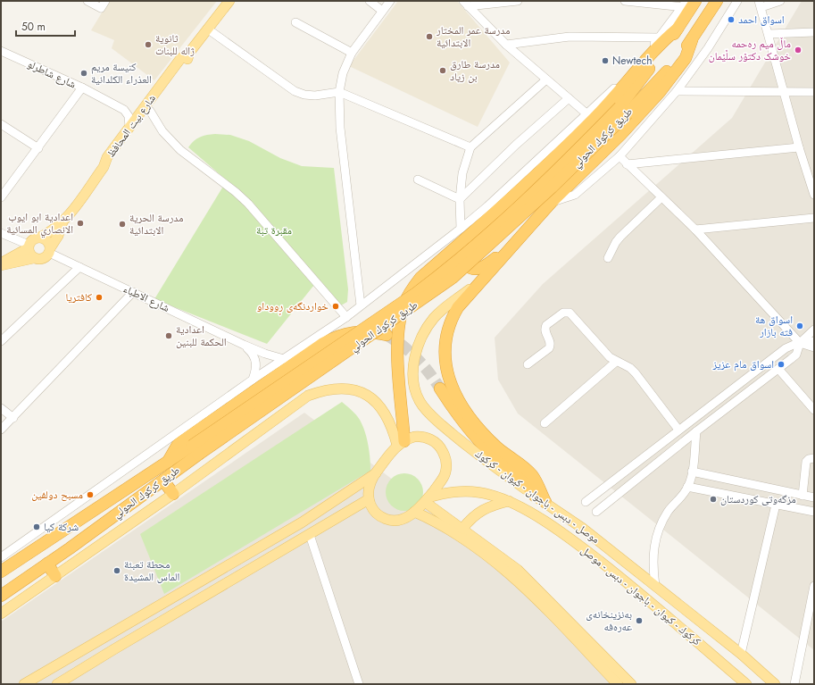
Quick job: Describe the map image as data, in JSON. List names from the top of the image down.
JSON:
{
  "streets": {
    "highway": ["طريق كركوك الحولي"],
    "main road": ["شارع بيت المحافظ", "موصل - دبس - باجوان - كيوان - كركوك", "كركوك - كيوان - باجوان - دبس - موصل"],
    "street": ["شارع شاطرلو", "شارع الاطباء"]
  },
  "crossings": [
    ["شارع شاطرلو", "شارع بيت المحافظ"],
    ["شارع بيت المحافظ", "شارع الاطباء"]
  ],
  "parks": ["مقبرة تبة"],
  "places": [
    "اسواق احمد",
    "مدرسة عمر المختار الابتدائية",
    "ثانوية ژاله للبنات",
    "ماڵ میم رەحمە خوشک دکتۆر سڵێمان",
    "Newtech",
    "مدرسة طارق بن زياد",
    "كنيسة مريم العذراء الكلدانية",
    "اعدادية ابو ايوب الانصاري المسائية",
    "مدرسة الحرية الابتدائية",
    "کافتریا",
    "خواردنگەی ڕووداو",
    "اسواق هة فته بازار",
    "اعدادية الحكمة للبنين",
    "اسواق مام عزيز",
    "مسبح دولفين",
    "مزگەوتی کوردستان",
    "شركة كيا",
    "محطة تعبئة الماس المشيدة",
    "بەنزینخانەی عەرەفە"
  ],
  "scale_bar": "50 m"
}
